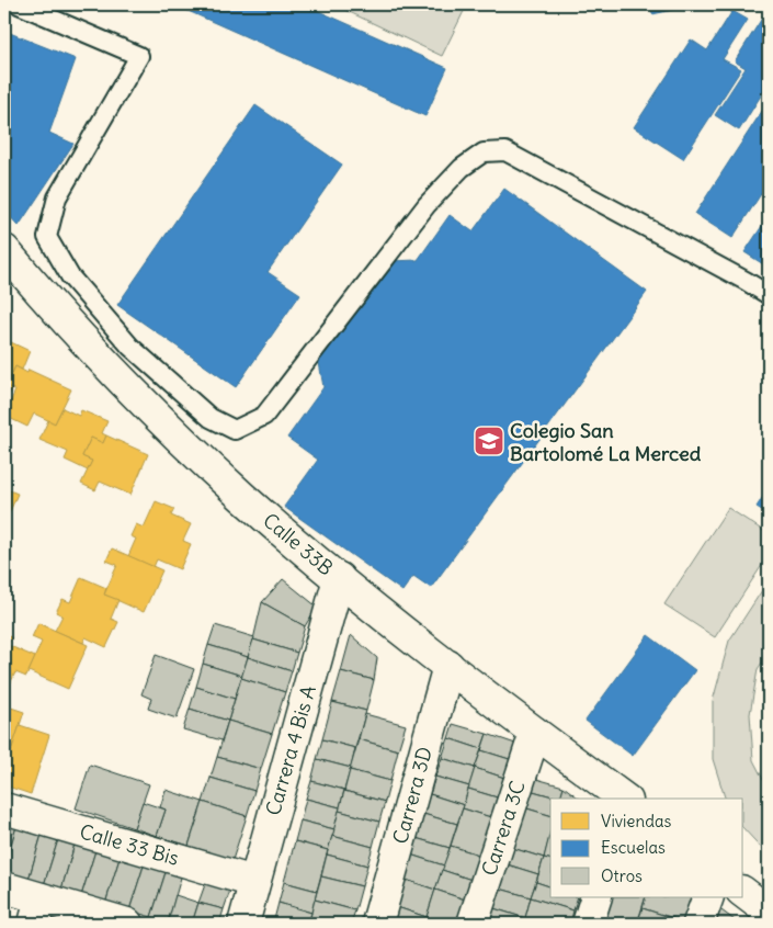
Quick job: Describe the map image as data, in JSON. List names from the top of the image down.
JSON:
{
  "streets": {
    "street": [
      "Calle 33B",
      "Carrera 4 Bis A",
      "Carrera 3D",
      "Carrera 3C",
      "Calle 33 Bis"
    ]
  },
  "crossings": [
    ["Calle 33B", "Carrera 4 Bis A"],
    ["Calle 33B", "Carrera 3D"],
    ["Calle 33B", "Carrera 3C"],
    ["Carrera 4 Bis A", "Calle 33 Bis"]
  ],
  "places": {
    "school or university": ["Colegio San Bartolomé La Merced"]
  },
  "legend": ["Viviendas", "Escuelas", "Otros"]
}
